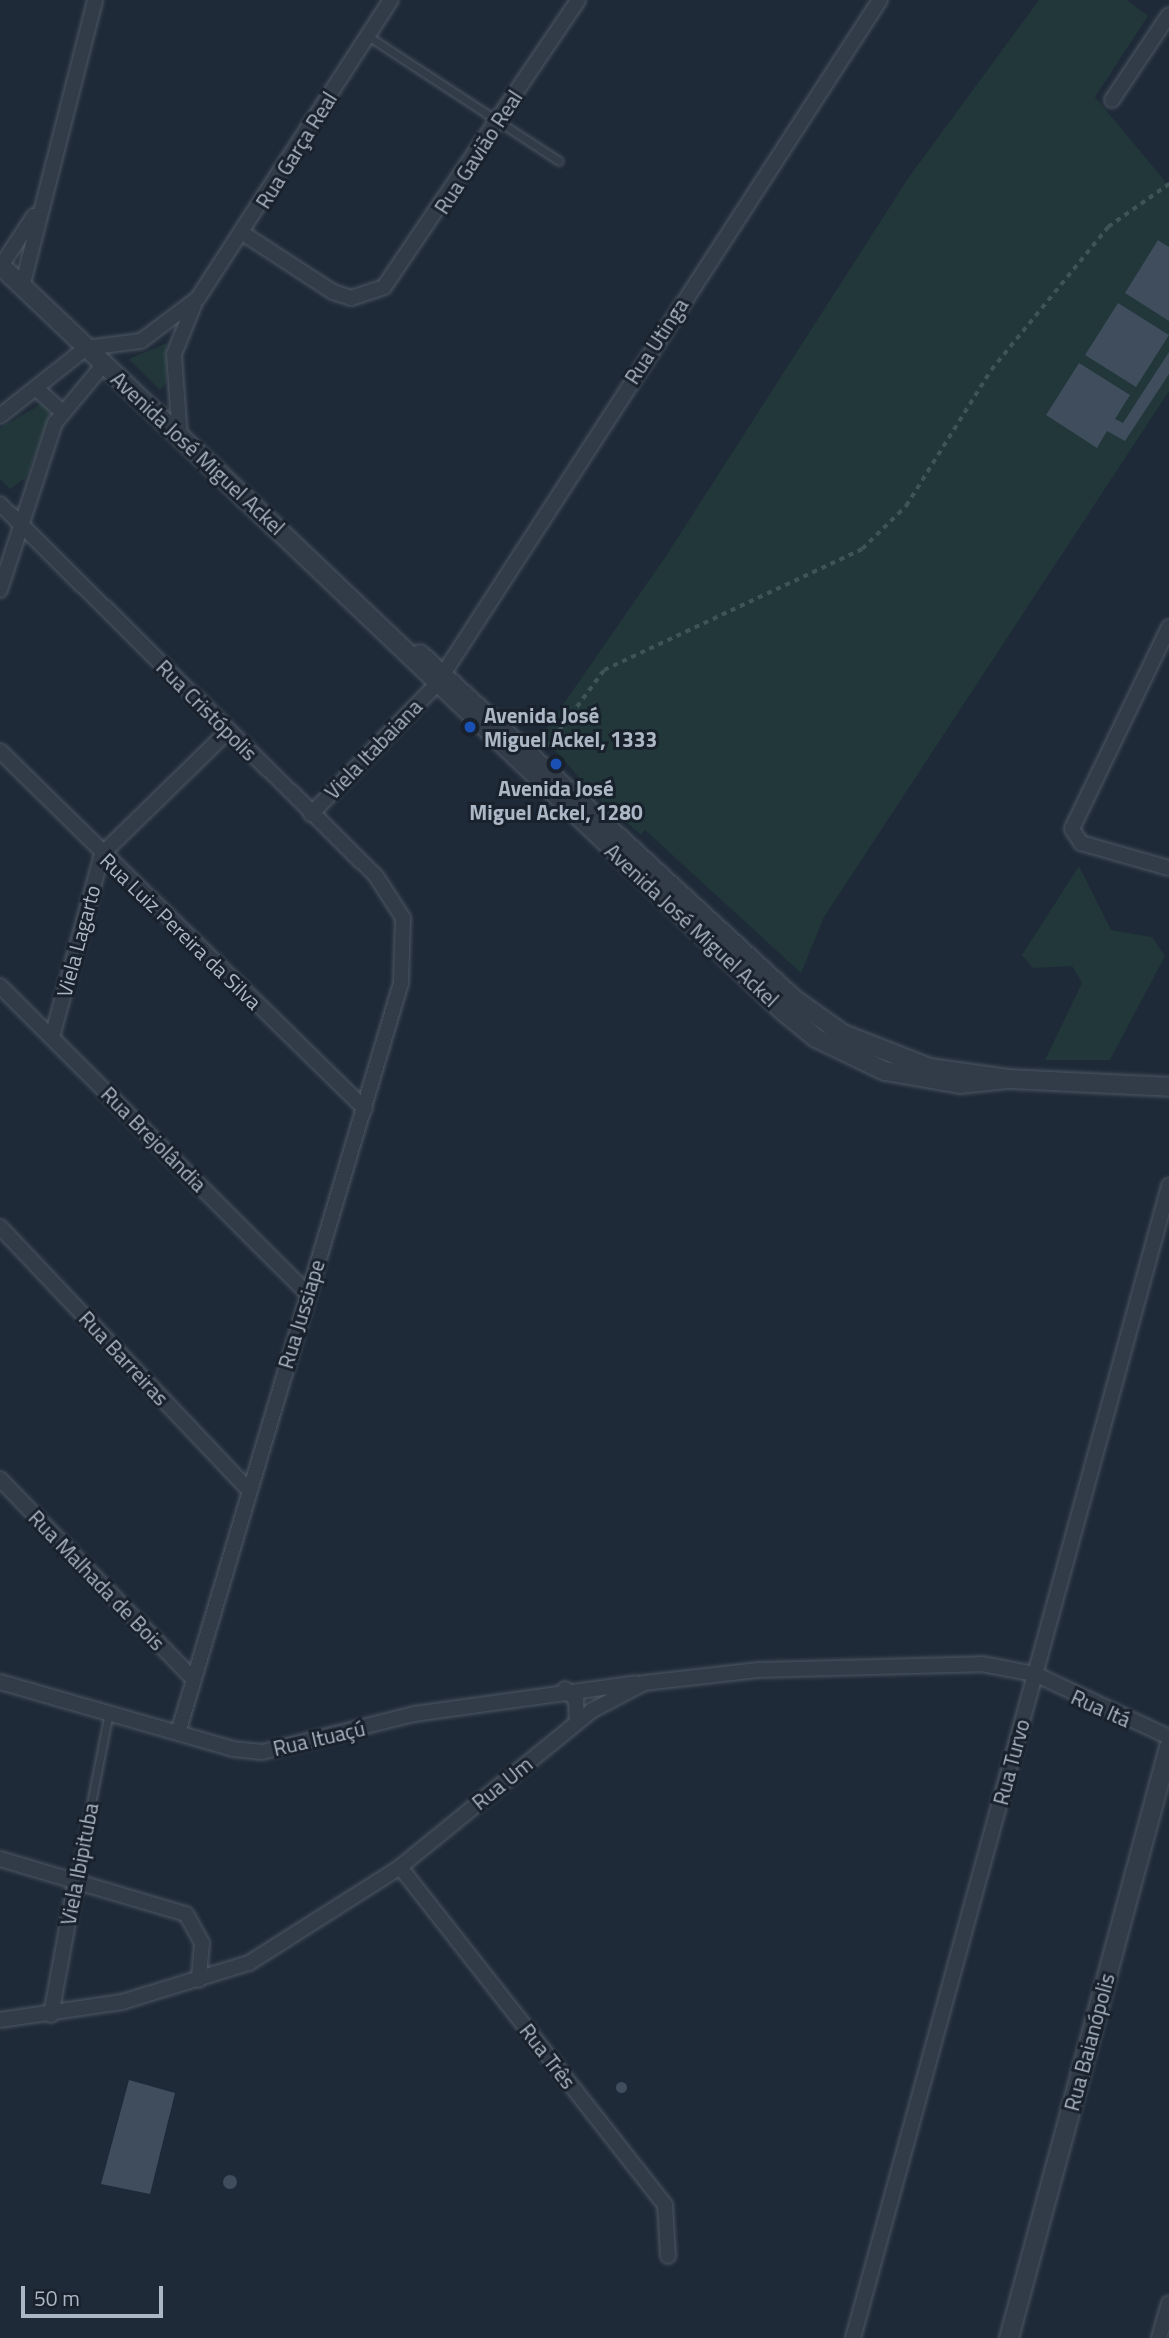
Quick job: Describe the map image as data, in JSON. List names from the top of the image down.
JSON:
{
  "streets": {
    "street": [
      "Rua Garça Real",
      "Rua Gavião Real",
      "Rua Utinga",
      "Avenida José Miguel Ackel",
      "Rua Cristópolis",
      "Viela Itabaiana",
      "Rua Luiz Pereira da Silva",
      "Viela Lagarto",
      "Rua Brejolândia",
      "Rua Jussiape",
      "Rua Barreiras",
      "Rua Malhada de Bois",
      "Rua Itá",
      "Rua Ituaçú",
      "Rua Turvo",
      "Rua Um",
      "Viela Ibipituba",
      "Rua Baianópolis",
      "Rua Três"
    ]
  },
  "crossings": [
    ["Rua Garça Real", "Rua Gavião Real"],
    ["Rua Utinga", "Avenida José Miguel Ackel"],
    ["Rua Utinga", "Viela Itabaiana"],
    ["Avenida José Miguel Ackel", "Viela Itabaiana"],
    ["Rua Cristópolis", "Viela Itabaiana"],
    ["Rua Cristópolis", "Rua Jussiape"],
    ["Rua Luiz Pereira da Silva", "Viela Lagarto"],
    ["Rua Luiz Pereira da Silva", "Rua Jussiape"],
    ["Viela Lagarto", "Rua Brejolândia"],
    ["Rua Brejolândia", "Rua Jussiape"],
    ["Rua Jussiape", "Rua Barreiras"],
    ["Rua Jussiape", "Rua Malhada de Bois"],
    ["Rua Jussiape", "Rua Ituaçú"],
    ["Rua Itá", "Rua Turvo"],
    ["Rua Itá", "Rua Um"],
    ["Rua Ituaçú", "Rua Um"],
    ["Rua Ituaçú", "Viela Ibipituba"],
    ["Rua Turvo", "Rua Um"],
    ["Rua Um", "Viela Ibipituba"],
    ["Rua Um", "Rua Três"]
  ],
  "places": ["Avenida José Miguel Ackel, 1333", "Avenida José Miguel Ackel, 1280"],
  "scale_bar": "50 m"
}
